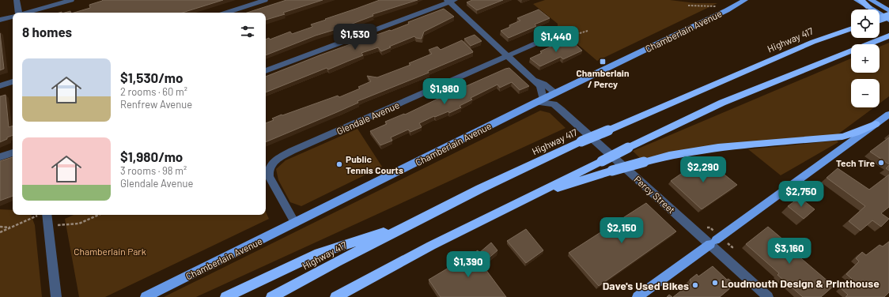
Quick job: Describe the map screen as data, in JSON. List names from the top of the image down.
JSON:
{
  "streets": {
    "highway": ["Highway 417"],
    "main road": ["Chamberlain Avenue"],
    "street": ["Glendale Avenue", "Percy Street"]
  },
  "crossings": [
    ["Chamberlain Avenue", "Glendale Avenue"],
    ["Chamberlain Avenue", "Percy Street"]
  ],
  "parks": ["Chamberlain Park"],
  "places": {
    "transit": ["Chamberlain / Percy"],
    "other": [
      "Tech Tire",
      "Public Tennis Courts",
      "Loudmouth Design & Printhouse",
      "Dave's Used Bikes"
    ]
  },
  "page": {
    "map_buttons": ["+", "−"],
    "heading": "8 homes",
    "price": [
      "$1,530",
      "$1,440",
      "$1,980",
      "$2,290",
      "$2,750",
      "$2,150",
      "$3,160",
      "$1,390"
    ],
    "list": [
      {
        "name": "$1,530/mo",
        "note": "2 rooms · 60 m² · Renfrew Avenue"
      },
      {
        "name": "$1,980/mo",
        "note": "3 rooms · 98 m² · Glendale Avenue"
      }
    ]
  }
}
